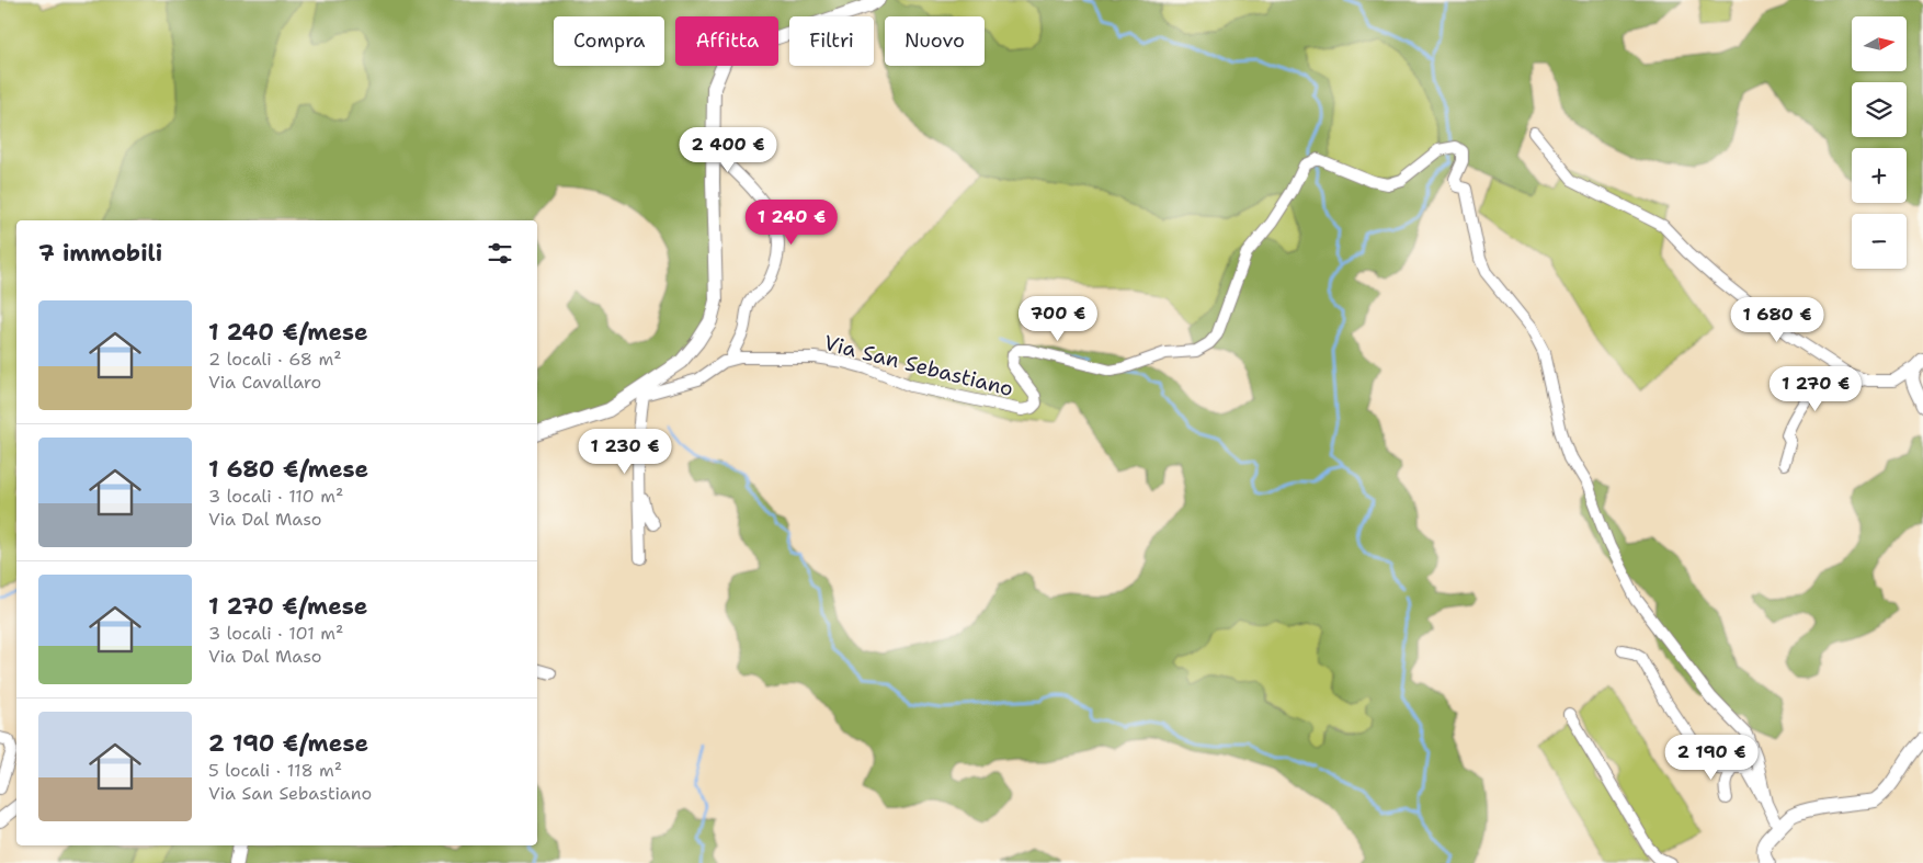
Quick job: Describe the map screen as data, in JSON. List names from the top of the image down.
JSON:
{
  "streets": {
    "street": ["Via San Sebastiano"]
  },
  "north": "right",
  "page": {
    "map_buttons": ["+", "−"],
    "chip": [
      "Compra",
      "Affitta",
      "Filtri",
      "Nuovo"
    ],
    "price": [
      "2 400 €",
      "1 240 €",
      "700 €",
      "1 680 €",
      "1 270 €",
      "1 230 €",
      "2 190 €"
    ],
    "heading": "7 immobili",
    "list": [
      {
        "name": "1 240 €/mese",
        "note": "2 locali · 68 m² · Via Cavallaro"
      },
      {
        "name": "1 680 €/mese",
        "note": "3 locali · 110 m² · Via Dal Maso"
      },
      {
        "name": "1 270 €/mese",
        "note": "3 locali · 101 m² · Via Dal Maso"
      },
      {
        "name": "2 190 €/mese",
        "note": "5 locali · 118 m² · Via San Sebastiano"
      }
    ]
  }
}
